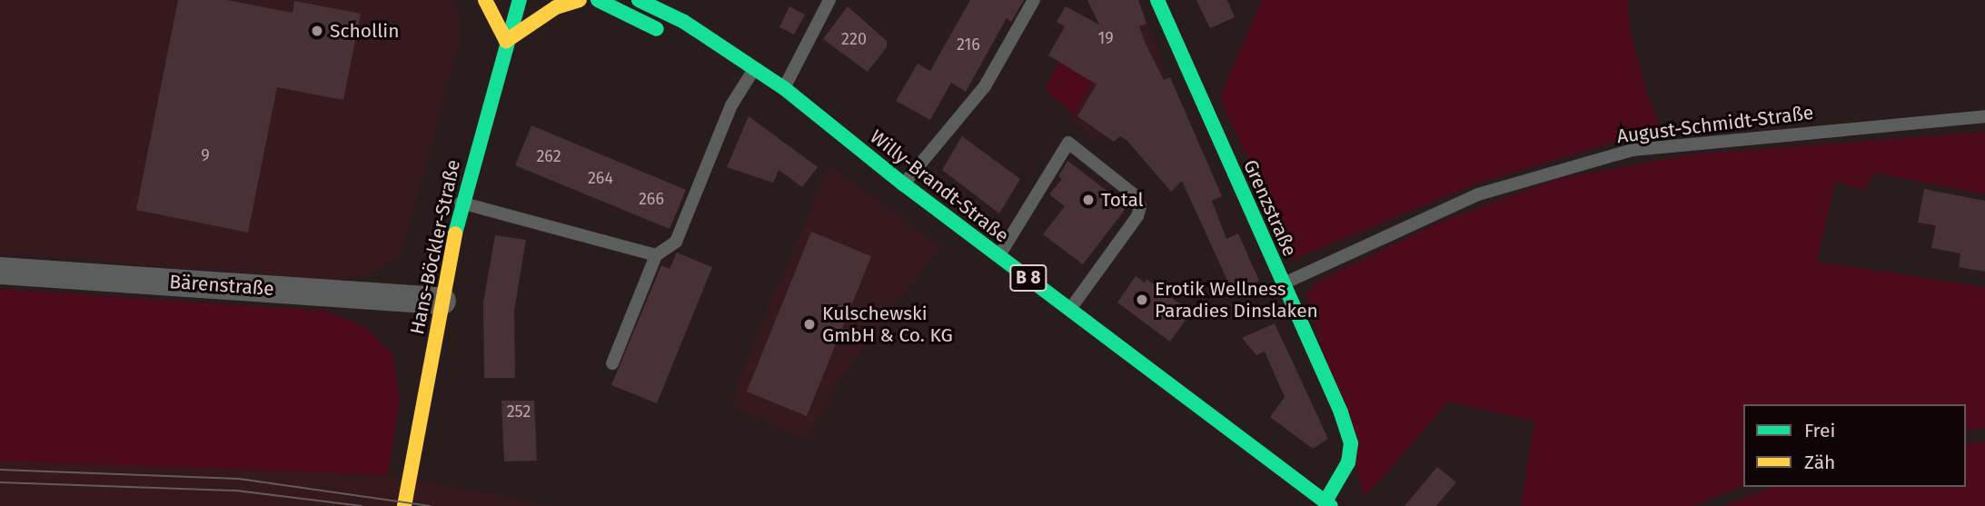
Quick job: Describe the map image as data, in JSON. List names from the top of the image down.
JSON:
{
  "streets": {
    "main road": [
      "Willy-Brandt-Straße",
      "Grenzstraße",
      "Hans-Böckler-Straße",
      "B 8"
    ],
    "street": ["Bärenstraße"],
    "lane": ["August-Schmidt-Straße"]
  },
  "crossings": [
    ["August-Schmidt-Straße", "Grenzstraße"],
    ["Willy-Brandt-Straße", "Grenzstraße"],
    ["Willy-Brandt-Straße", "B 8"],
    ["Hans-Böckler-Straße", "Bärenstraße"]
  ],
  "places": [
    "Schollin",
    "Total",
    "Erotik Wellness Paradies Dinslaken",
    "Kulschewski GmbH & Co. KG"
  ],
  "house_numbers": [
    "19",
    "220",
    "216",
    "9",
    "262",
    "264",
    "266",
    "252"
  ],
  "legend": ["Frei", "Zäh"]
}
